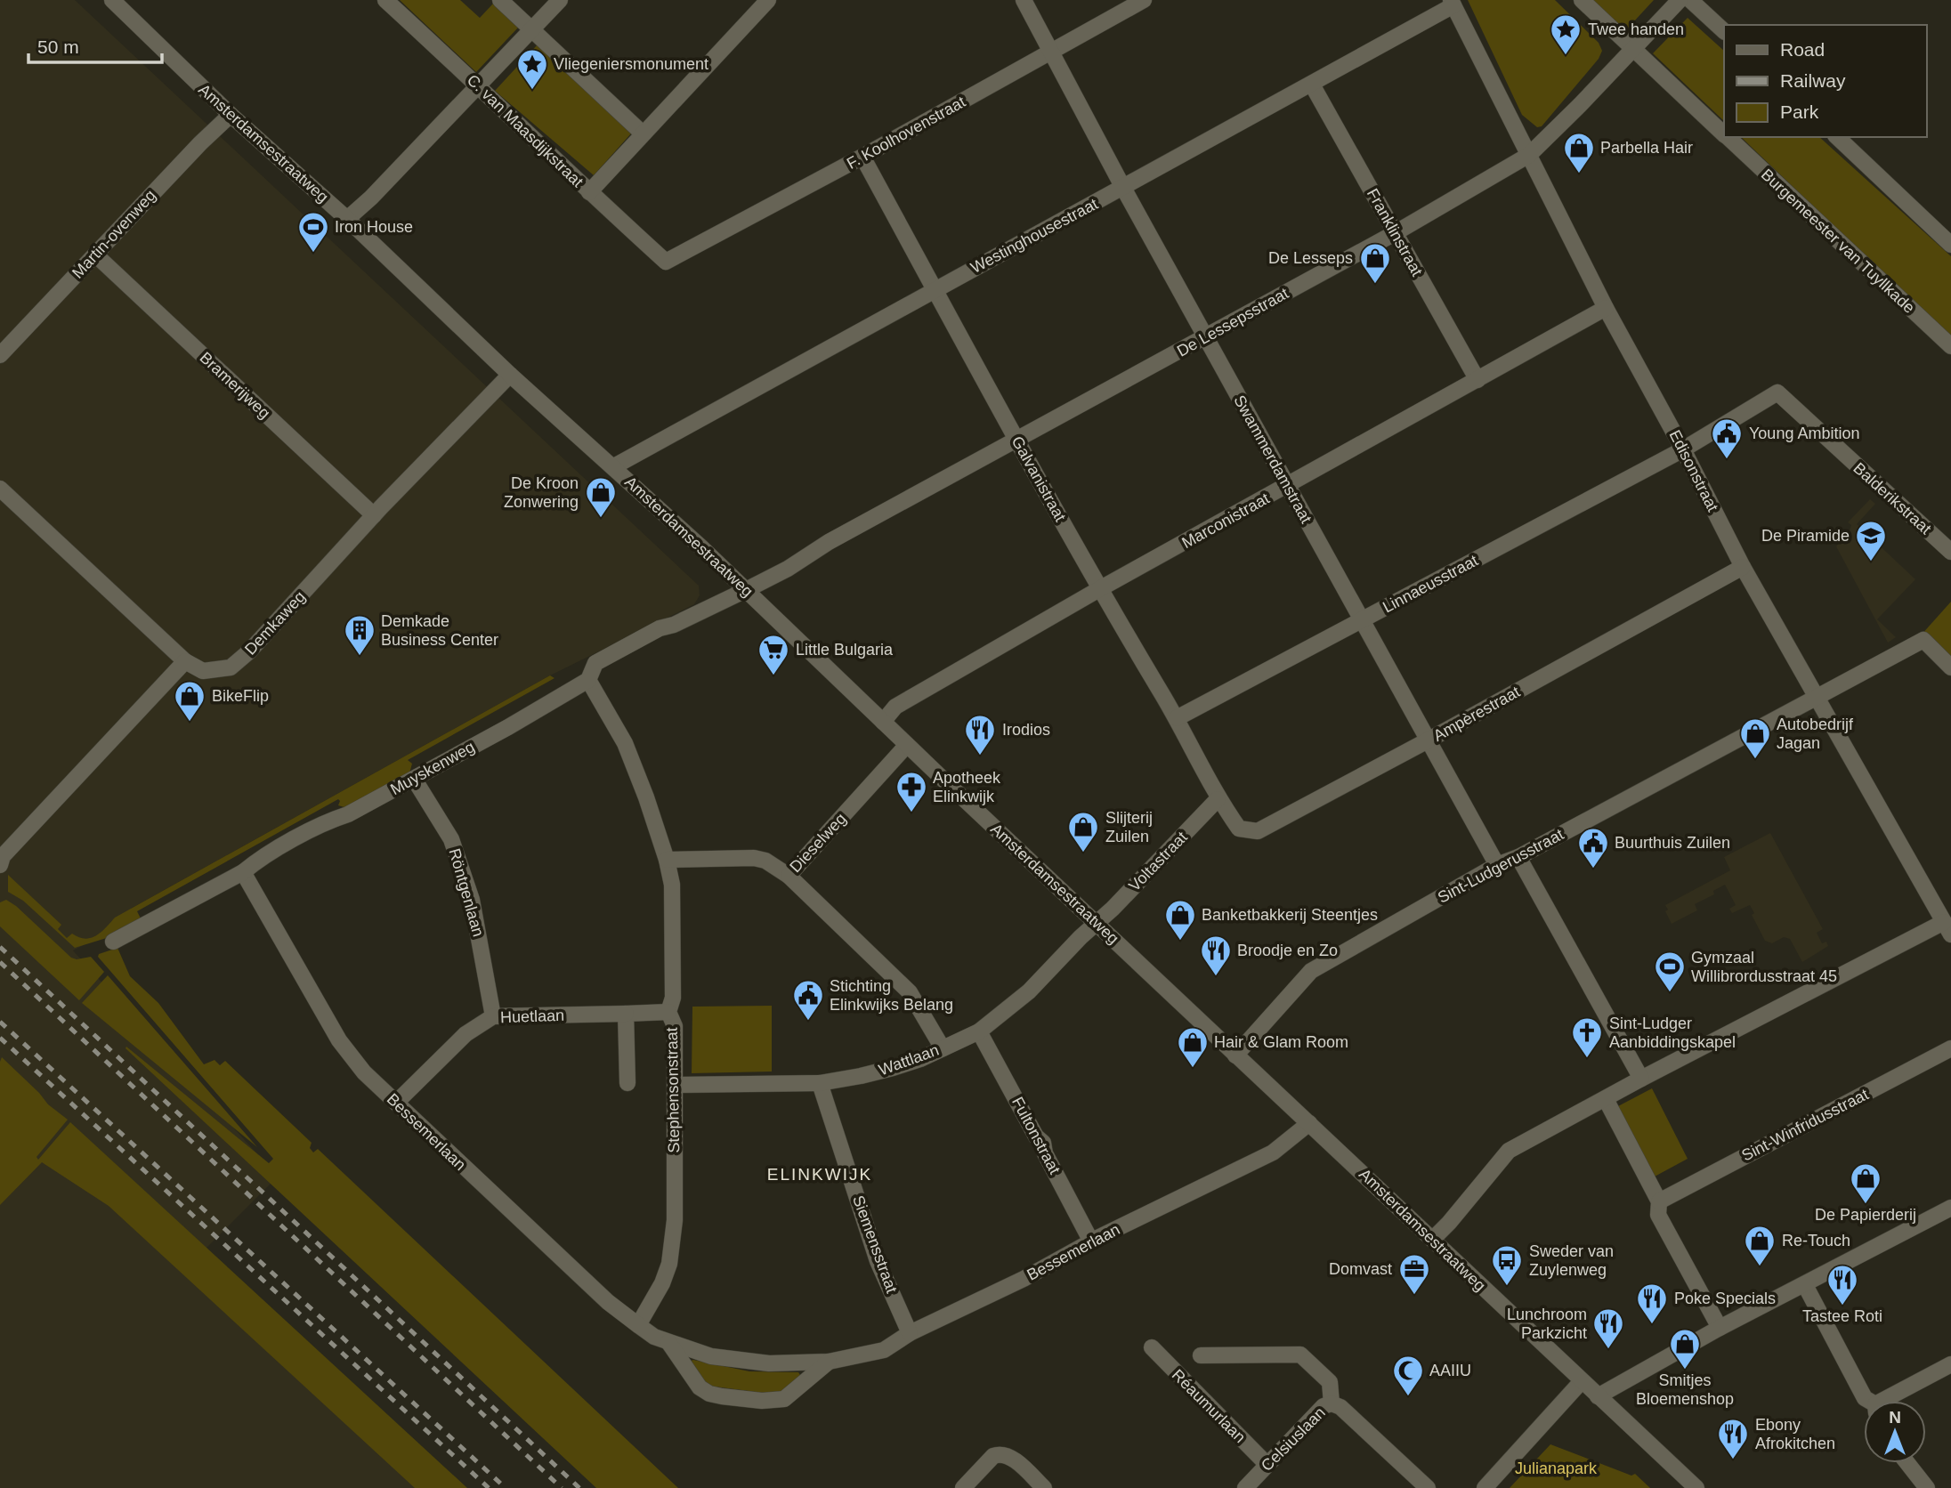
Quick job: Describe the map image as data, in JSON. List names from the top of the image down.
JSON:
{
  "streets": {
    "street": [
      "C. van Maasdijkstraat",
      "F. Koolhovenstraat",
      "Amsterdamsestraatweg",
      "Franklinstraat",
      "Martin-ovenweg",
      "Westinghousestraat",
      "Burgemeester van Tuyllkade",
      "De Lessepsstraat",
      "Bramerijweg",
      "Swammerdamstraat",
      "Edisonstraat",
      "Galvanistraat",
      "Balderikstraat",
      "Marconistraat",
      "Linnaeusstraat",
      "Demkaweg",
      "Ampèrestraat",
      "Muyskenweg",
      "Dieselweg",
      "Voltastraat",
      "Sint-Ludgerusstraat",
      "Röntgenlaan",
      "Huetlaan",
      "Wattlaan",
      "Stephensonstraat",
      "Sint-Winfridusstraat",
      "Bessemerlaan",
      "Fultonstraat",
      "Siemensstraat",
      "Réaumurlaan",
      "Celsiuslaan"
    ]
  },
  "crossings": [
    ["C. van Maasdijkstraat", "F. Koolhovenstraat"],
    ["F. Koolhovenstraat", "Swammerdamstraat"],
    ["F. Koolhovenstraat", "Galvanistraat"],
    ["Amsterdamsestraatweg", "Martin-ovenweg"],
    ["Amsterdamsestraatweg", "Westinghousestraat"],
    ["Amsterdamsestraatweg", "De Lessepsstraat"],
    ["Amsterdamsestraatweg", "Marconistraat"],
    ["Amsterdamsestraatweg", "Demkaweg"],
    ["Amsterdamsestraatweg", "Muyskenweg"],
    ["Amsterdamsestraatweg", "Dieselweg"],
    ["Amsterdamsestraatweg", "Voltastraat"],
    ["Amsterdamsestraatweg", "Sint-Ludgerusstraat"],
    ["Amsterdamsestraatweg", "Wattlaan"],
    ["Amsterdamsestraatweg", "Bessemerlaan"],
    ["Franklinstraat", "Westinghousestraat"],
    ["Franklinstraat", "De Lessepsstraat"],
    ["Franklinstraat", "Marconistraat"],
    ["Martin-ovenweg", "Bramerijweg"],
    ["Westinghousestraat", "Swammerdamstraat"],
    ["Westinghousestraat", "Edisonstraat"],
    ["Westinghousestraat", "Galvanistraat"],
    ["Burgemeester van Tuyllkade", "De Lessepsstraat"],
    ["De Lessepsstraat", "Swammerdamstraat"],
    ["De Lessepsstraat", "Edisonstraat"],
    ["De Lessepsstraat", "Galvanistraat"],
    ["De Lessepsstraat", "Muyskenweg"],
    ["Bramerijweg", "Demkaweg"],
    ["Swammerdamstraat", "Marconistraat"],
    ["Swammerdamstraat", "Linnaeusstraat"],
    ["Swammerdamstraat", "Ampèrestraat"],
    ["Swammerdamstraat", "Sint-Ludgerusstraat"],
    ["Edisonstraat", "Balderikstraat"],
    ["Edisonstraat", "Marconistraat"],
    ["Edisonstraat", "Linnaeusstraat"],
    ["Edisonstraat", "Ampèrestraat"],
    ["Edisonstraat", "Sint-Ludgerusstraat"],
    ["Galvanistraat", "Marconistraat"],
    ["Galvanistraat", "Linnaeusstraat"],
    ["Galvanistraat", "Ampèrestraat"],
    ["Galvanistraat", "Voltastraat"],
    ["Balderikstraat", "Linnaeusstraat"],
    ["Ampèrestraat", "Voltastraat"],
    ["Muyskenweg", "Röntgenlaan"],
    ["Muyskenweg", "Stephensonstraat"],
    ["Muyskenweg", "Bessemerlaan"],
    ["Dieselweg", "Stephensonstraat"],
    ["Voltastraat", "Wattlaan"],
    ["Röntgenlaan", "Huetlaan"],
    ["Huetlaan", "Stephensonstraat"],
    ["Huetlaan", "Bessemerlaan"],
    ["Wattlaan", "Stephensonstraat"],
    ["Wattlaan", "Fultonstraat"],
    ["Wattlaan", "Siemensstraat"],
    ["Stephensonstraat", "Bessemerlaan"],
    ["Bessemerlaan", "Fultonstraat"],
    ["Bessemerlaan", "Siemensstraat"],
    ["Réaumurlaan", "Celsiuslaan"]
  ],
  "districts": ["ELINKWIJK"],
  "parks": ["Julianapark"],
  "places": {
    "place": ["Twee handen", "Vliegeniersmonument"],
    "shop": [
      "Parbella Hair",
      "De Lesseps",
      "De Kroon Zonwering",
      "BikeFlip",
      "Autobedrijf Jagan",
      "Slijterij Zuilen",
      "Banketbakkerij Steentjes",
      "Hair & Glam Room",
      "De Papierderij",
      "Re-Touch",
      "Smitjes Bloemenshop"
    ],
    "sports": ["Iron House", "Gymzaal Willibrordusstraat 45"],
    "public building": ["Young Ambition", "Buurthuis Zuilen", "Stichting Elinkwijks Belang"],
    "school or university": ["De Piramide"],
    "building": ["Demkade Business Center"],
    "supermarket": ["Little Bulgaria"],
    "restaurant": [
      "Irodios",
      "Broodje en Zo",
      "Tastee Roti",
      "Poke Specials",
      "Lunchroom Parkzicht",
      "Ebony Afrokitchen"
    ],
    "pharmacy": ["Apotheek Elinkwijk"],
    "church": ["Sint-Ludger Aanbiddingskapel"],
    "bus stop": ["Sweder van Zuylenweg"],
    "office": ["Domvast"],
    "mosque": ["AAIIU"]
  },
  "legend": ["Road", "Railway", "Park"],
  "scale_bar": "50 m",
  "north": "top"
}
